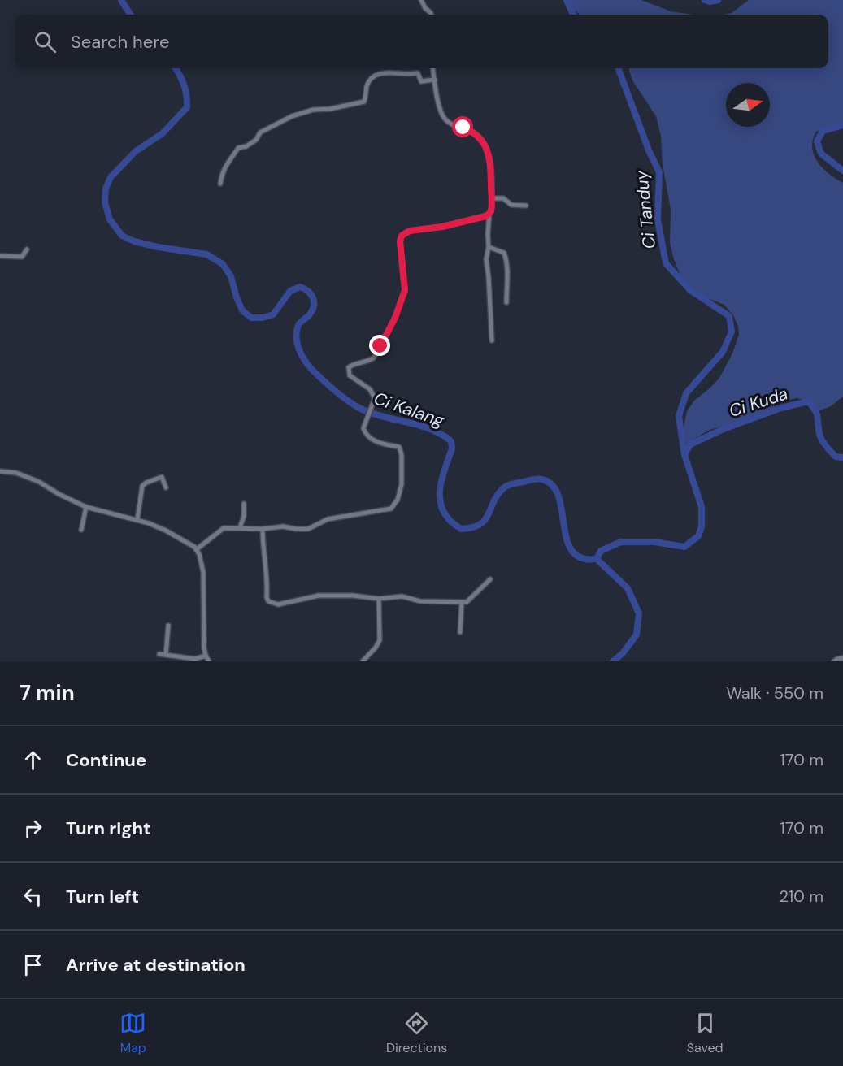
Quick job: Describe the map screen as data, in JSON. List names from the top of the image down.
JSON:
{
  "water": ["Ci Tanduy", "Ci Kuda", "Ci Kalang"],
  "north": "right",
  "page": {
    "search": "Search here",
    "heading": ["7 min", "Walk · 550 m"],
    "list": [
      ["Continue", "170 m"],
      ["Turn right", "170 m"],
      ["Turn left", "210 m"],
      "Arrive at destination"
    ],
    "nav": ["Map", "Directions", "Saved"]
  }
}
